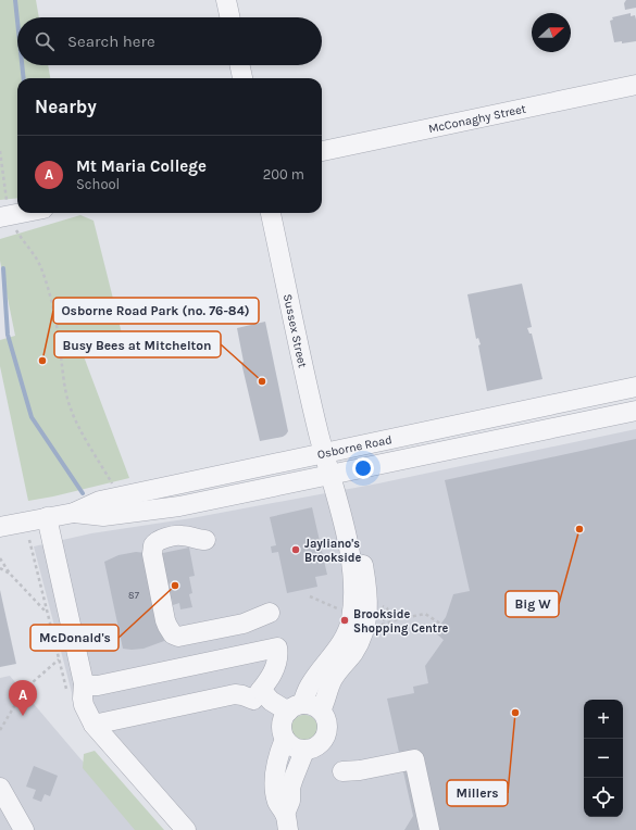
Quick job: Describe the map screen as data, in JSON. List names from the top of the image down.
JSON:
{
  "streets": {
    "street": ["McConaghy Street", "Sussex Street", "Osborne Road"]
  },
  "crossings": [
    ["Sussex Street", "Osborne Road"]
  ],
  "places": [
    "Osborne Road Park (no. 76-84)",
    "Busy Bees at Mitchelton",
    "Big W",
    "Jayliano's Brookside",
    "McDonald's",
    "Brookside Shopping Centre",
    "Millers"
  ],
  "house_numbers": ["87"],
  "north": "right",
  "page": {
    "search": "Search here",
    "heading": "Nearby",
    "list": [
      {
        "mark": "A",
        "name": "Mt Maria College",
        "note": "School",
        "value": "200 m"
      }
    ],
    "pins": "A",
    "map_buttons": ["+", "−"]
  }
}
